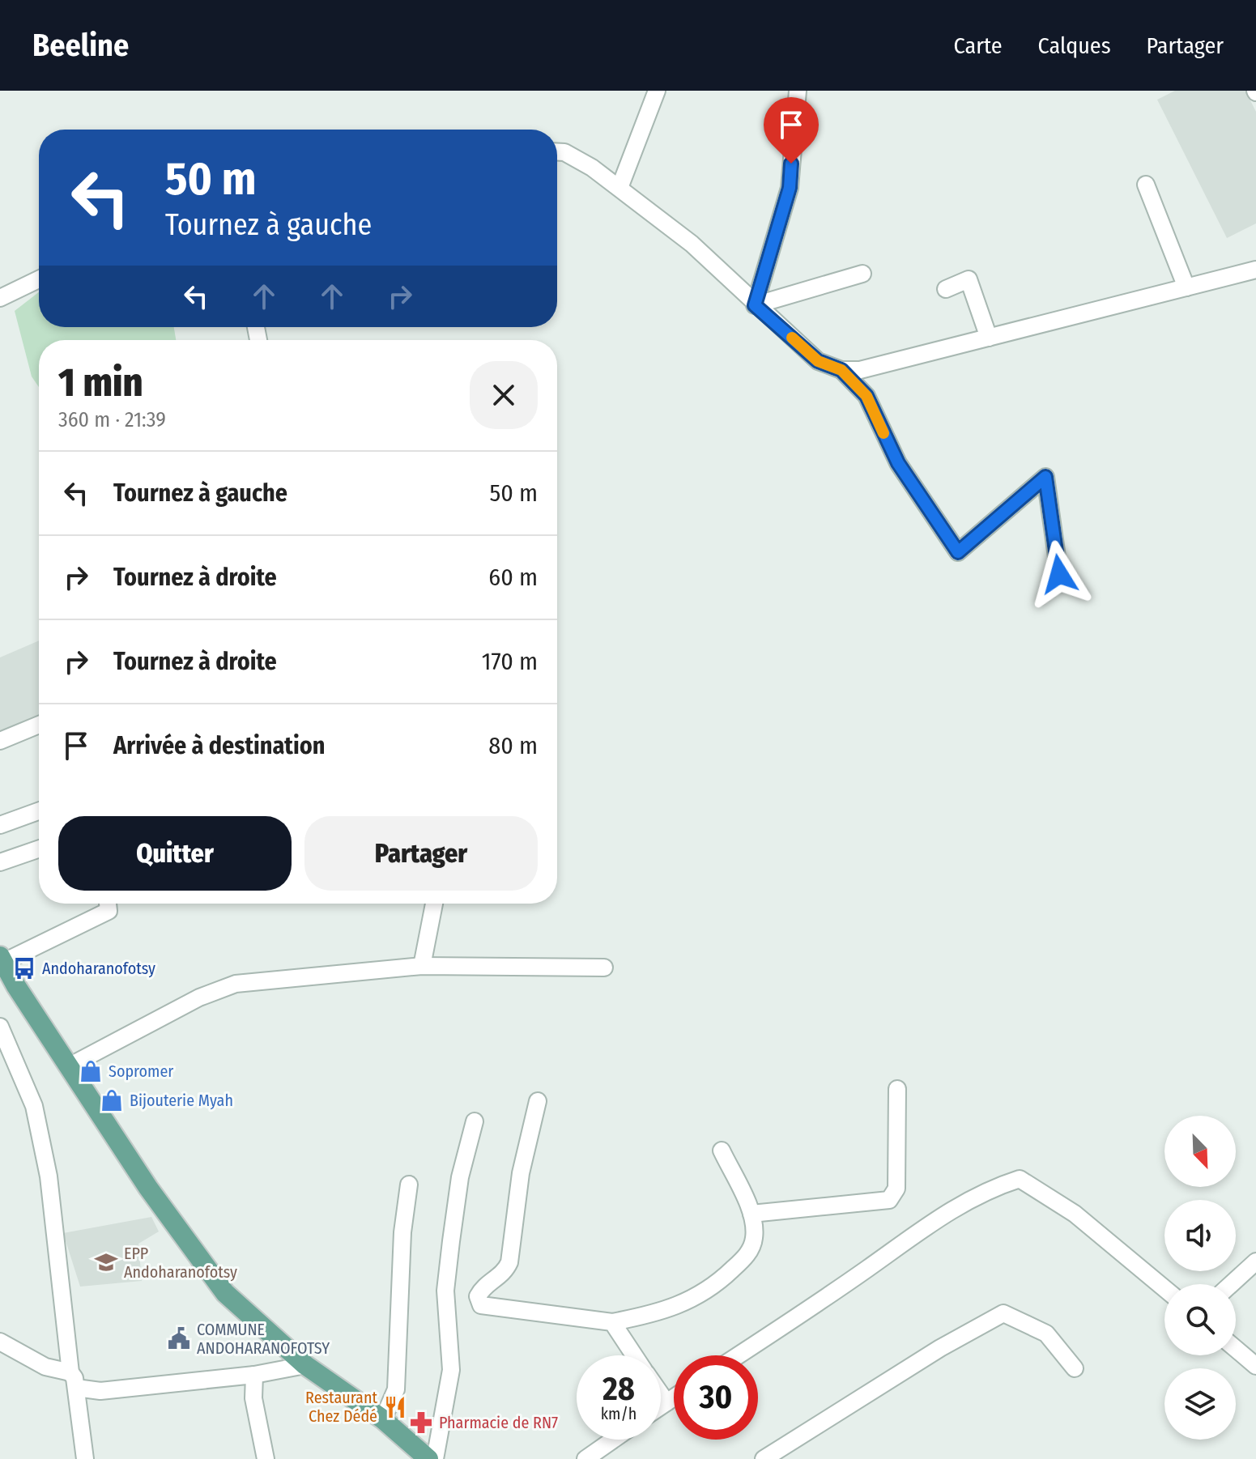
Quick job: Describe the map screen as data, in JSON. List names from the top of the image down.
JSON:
{
  "places": {
    "bus stop": ["Andoharanofotsy"],
    "shop": ["Sopromer", "Bijouterie Myah"],
    "school or university": ["EPP Andoharanofotsy"],
    "public building": ["COMMUNE ANDOHARANOFOTSY"],
    "restaurant": ["Restaurant Chez Dédé"],
    "pharmacy": ["Pharmacie de RN7"]
  },
  "north": "bottom right",
  "page": {
    "header": "Beeline",
    "nav": ["Carte", "Calques", "Partager"],
    "turn": ["50 m", "Tournez à gauche"],
    "heading": ["1 min", "360 m · 21:39"],
    "list": [
      {
        "name": "Tournez à gauche",
        "value": "50 m"
      },
      {
        "name": "Tournez à droite",
        "value": "60 m"
      },
      {
        "name": "Tournez à droite",
        "value": "170 m"
      },
      {
        "name": "Arrivée à destination",
        "value": "80 m"
      }
    ],
    "buttons": ["Quitter", "Partager"],
    "speed": "28 km/h",
    "limit": "30"
  }
}
